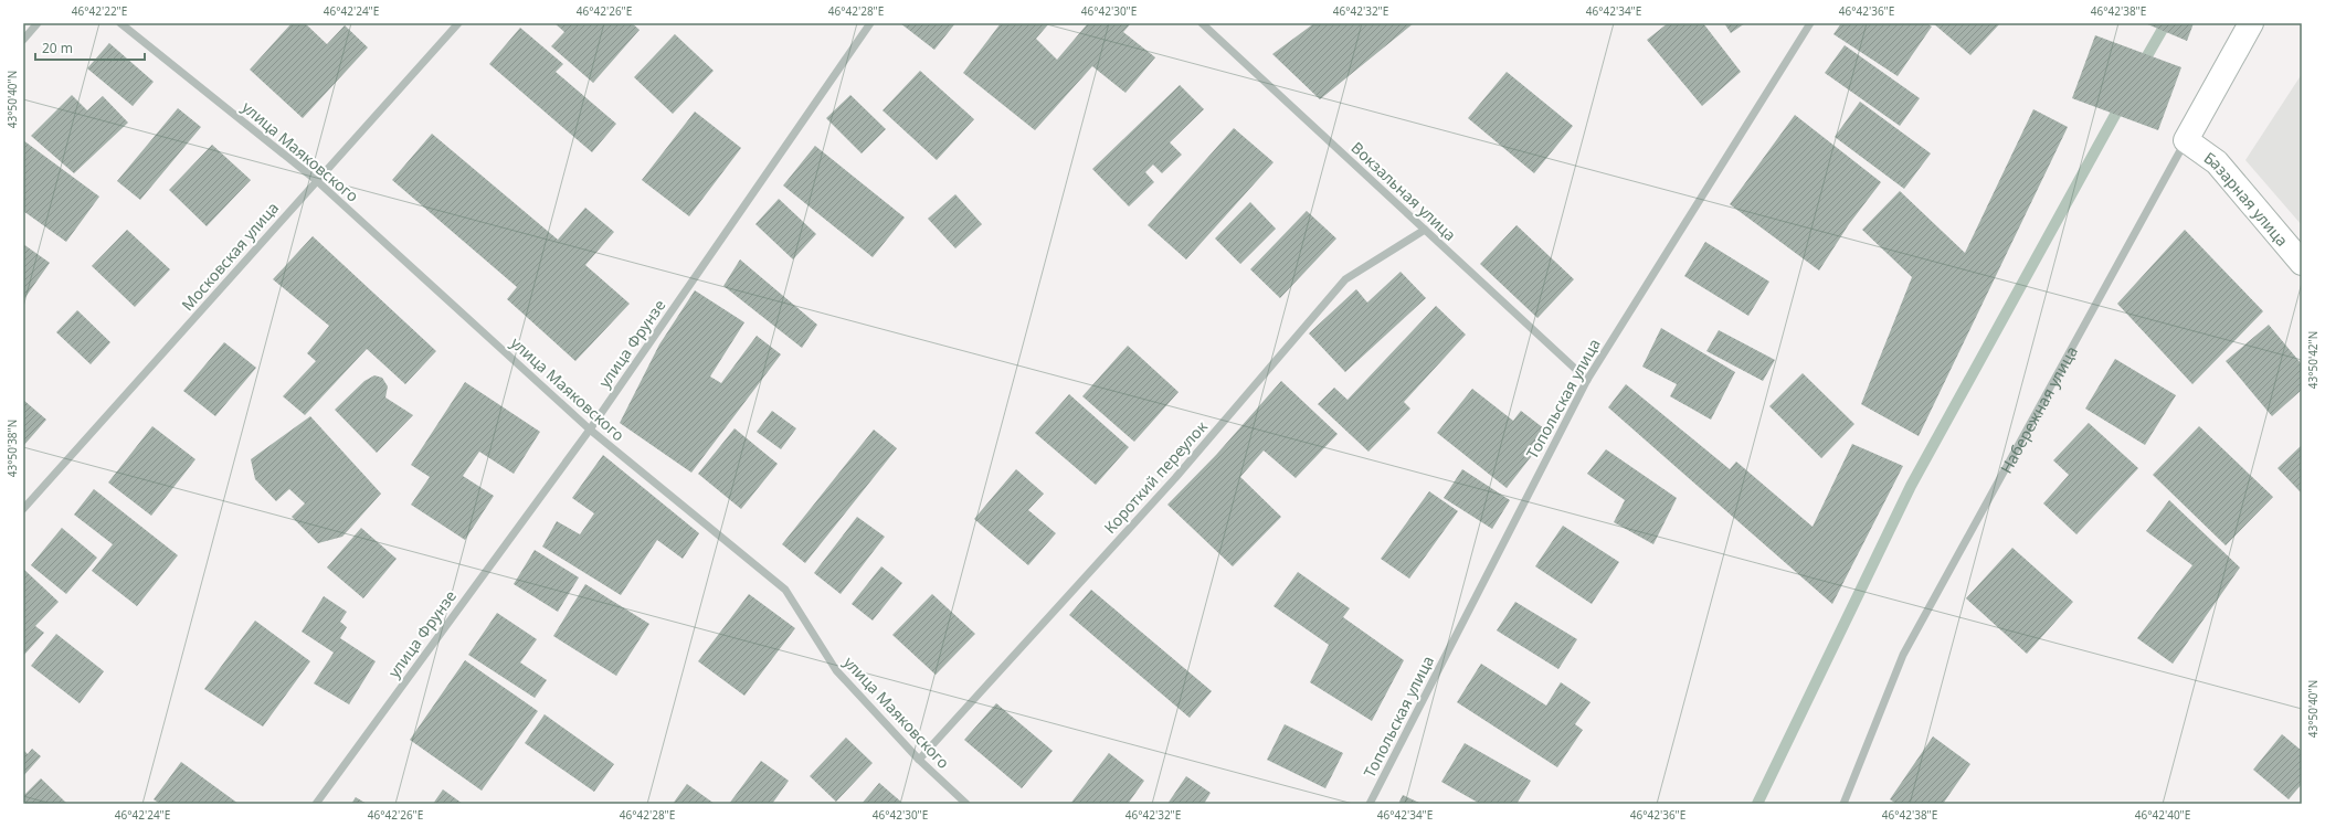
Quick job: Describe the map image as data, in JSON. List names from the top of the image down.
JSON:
{
  "streets": {
    "main road": ["Базарная улица", "Набережная улица"],
    "street": [
      "улица Маяковского",
      "Вокзальная улица",
      "Московская улица",
      "улица Фрунзе",
      "Топольская улица",
      "Короткий переулок"
    ]
  },
  "crossings": [
    ["улица Маяковского", "Московская улица"],
    ["улица Маяковского", "улица Фрунзе"],
    ["улица Маяковского", "Короткий переулок"],
    ["Вокзальная улица", "Топольская улица"],
    ["Вокзальная улица", "Короткий переулок"],
    ["Базарная улица", "Набережная улица"]
  ],
  "scale_bar": "20 m",
  "coordinates": [
    "46°42'22\"E",
    "46°42'24\"E",
    "46°42'26\"E",
    "46°42'28\"E",
    "46°42'30\"E",
    "46°42'32\"E",
    "46°42'34\"E",
    "46°42'36\"E",
    "46°42'38\"E",
    "43°50'40\"N",
    "43°50'42\"N",
    "43°50'38\"N",
    "46°42'40\"E"
  ]
}
